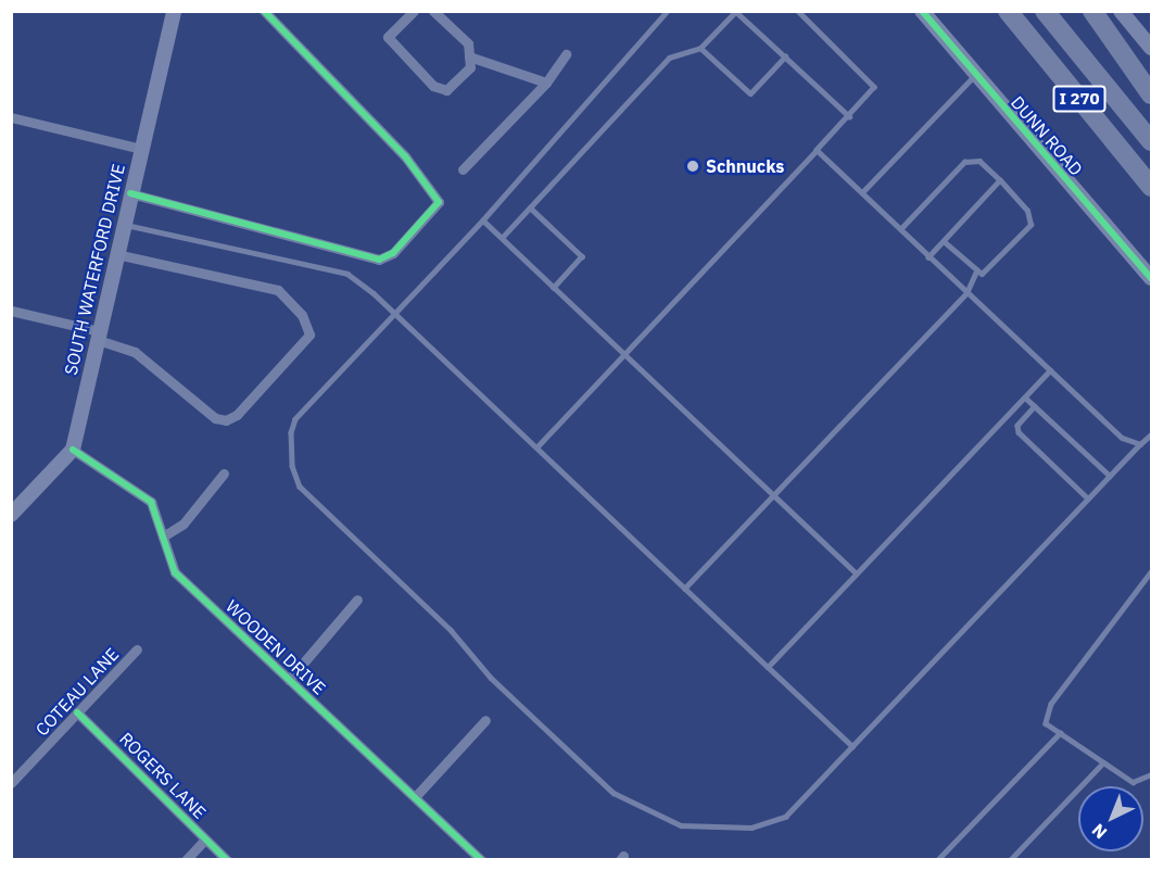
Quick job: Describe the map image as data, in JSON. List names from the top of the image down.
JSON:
{
  "streets": {
    "highway": ["I 270"],
    "street": [
      "DUNN ROAD",
      "SOUTH WATERFORD DRIVE",
      "WOODEN DRIVE",
      "COTEAU LANE",
      "ROGERS LANE"
    ]
  },
  "crossings": [
    ["SOUTH WATERFORD DRIVE", "WOODEN DRIVE"],
    ["COTEAU LANE", "ROGERS LANE"]
  ],
  "places": ["Schnucks"],
  "north": "bottom left"
}
